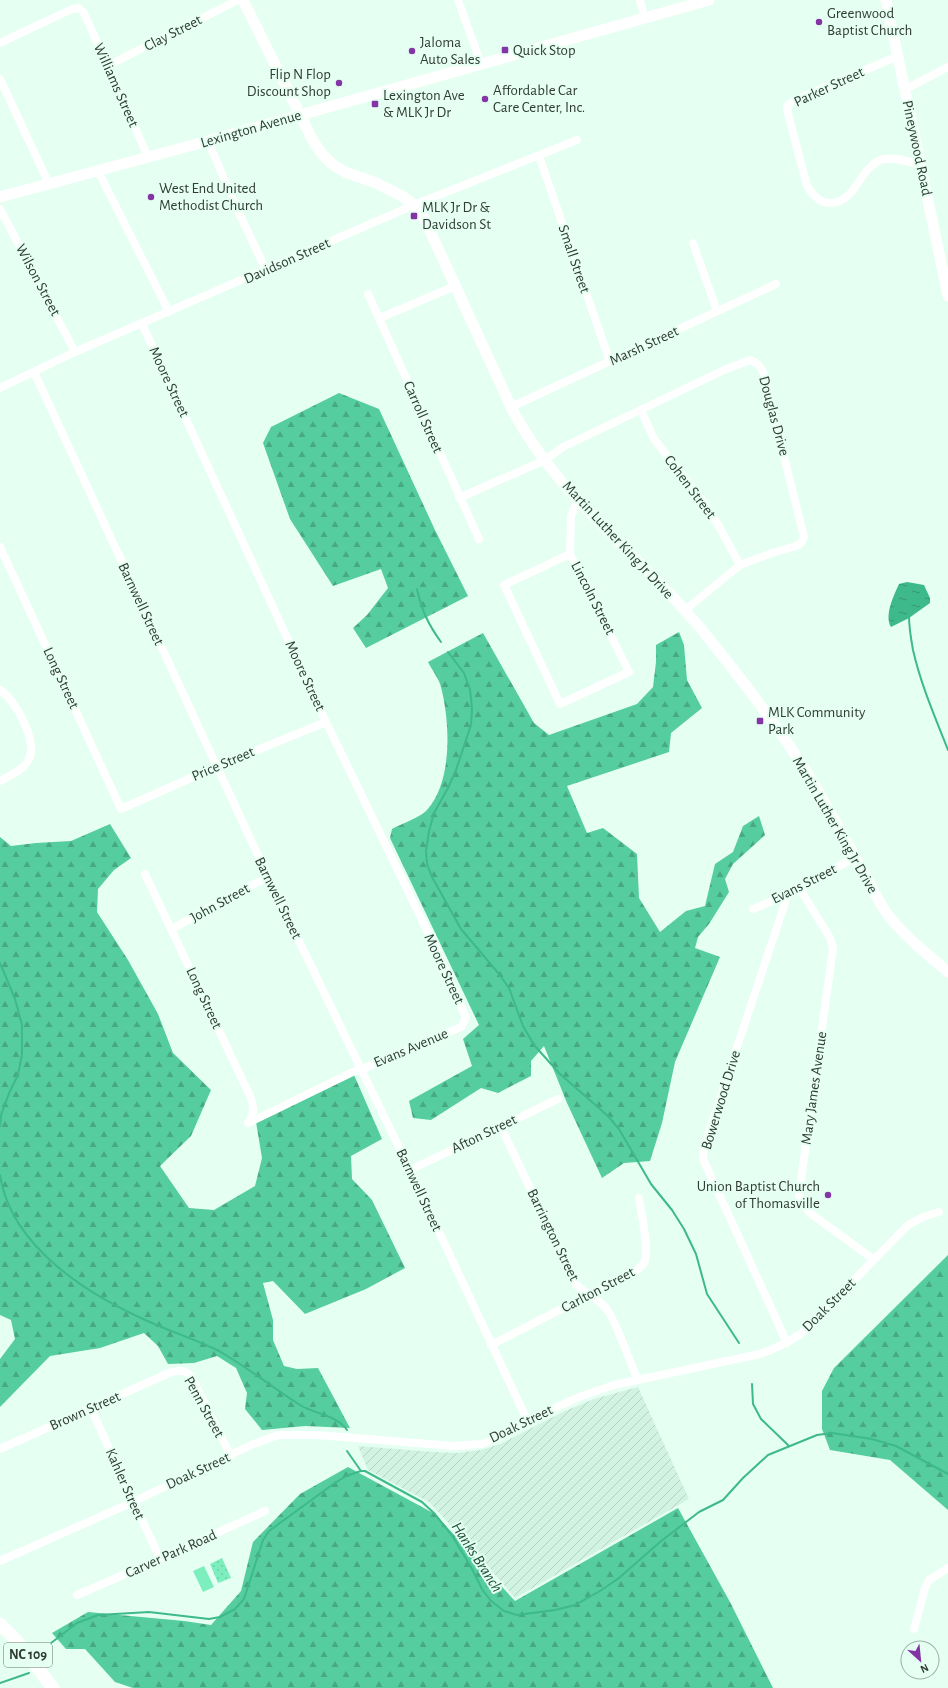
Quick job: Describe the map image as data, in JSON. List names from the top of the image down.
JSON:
{
  "streets": {
    "main road": ["NC 109"],
    "street": [
      "Clay Street",
      "Williams Street",
      "Parker Street",
      "Lexington Avenue",
      "Pineywood Road",
      "Small Street",
      "Davidson Street",
      "Wilson Street",
      "Marsh Street",
      "Moore Street",
      "Douglas Drive",
      "Carroll Street",
      "Cohen Street",
      "Martin Luther King Jr Drive",
      "Lincoln Street",
      "Barnwell Street",
      "Long Street",
      "Price Street",
      "Evans Street",
      "John Street",
      "Evans Avenue",
      "Mary James Avenue",
      "Bowerwood Drive",
      "Afton Street",
      "Barrington Street",
      "Carlton Street",
      "Doak Street",
      "Penn Street",
      "Brown Street",
      "Kahler Street",
      "Carver Park Road"
    ]
  },
  "crossings": [
    ["Clay Street", "Williams Street"],
    ["Williams Street", "Lexington Avenue"],
    ["Parker Street", "Pineywood Road"],
    ["Lexington Avenue", "Martin Luther King Jr Drive"],
    ["Small Street", "Davidson Street"],
    ["Small Street", "Marsh Street"],
    ["Davidson Street", "Wilson Street"],
    ["Davidson Street", "Moore Street"],
    ["Davidson Street", "Martin Luther King Jr Drive"],
    ["Davidson Street", "Barnwell Street"],
    ["Marsh Street", "Martin Luther King Jr Drive"],
    ["Moore Street", "Price Street"],
    ["Moore Street", "Evans Avenue"],
    ["Douglas Drive", "Carroll Street"],
    ["Douglas Drive", "Cohen Street"],
    ["Douglas Drive", "Martin Luther King Jr Drive"],
    ["Martin Luther King Jr Drive", "Lincoln Street"],
    ["Martin Luther King Jr Drive", "Evans Street"],
    ["Barnwell Street", "Price Street"],
    ["Barnwell Street", "John Street"],
    ["Barnwell Street", "Evans Avenue"],
    ["Barnwell Street", "Afton Street"],
    ["Barnwell Street", "Carlton Street"],
    ["Barnwell Street", "Doak Street"],
    ["Long Street", "Price Street"],
    ["Long Street", "John Street"],
    ["Long Street", "Evans Avenue"],
    ["Evans Street", "Mary James Avenue"],
    ["Evans Street", "Bowerwood Drive"],
    ["Mary James Avenue", "Doak Street"],
    ["Bowerwood Drive", "Doak Street"],
    ["Afton Street", "Barrington Street"],
    ["Barrington Street", "Carlton Street"],
    ["Barrington Street", "Doak Street"],
    ["Doak Street", "Penn Street"],
    ["Doak Street", "Kahler Street"],
    ["Penn Street", "Brown Street"],
    ["Brown Street", "Kahler Street"],
    ["Kahler Street", "Carver Park Road"]
  ],
  "water": ["Hanks Branch"],
  "places": {
    "other": [
      "Greenwood Baptist Church",
      "Jaloma Auto Sales",
      "Flip N Flop Discount Shop",
      "Affordable Car Care Center, Inc.",
      "West End United Methodist Church",
      "Union Baptist Church of Thomasville"
    ],
    "transit": [
      "Quick Stop",
      "Lexington Ave & MLK Jr Dr",
      "MLK Jr Dr & Davidson St",
      "MLK Community Park"
    ]
  },
  "north": "bottom right"
}
